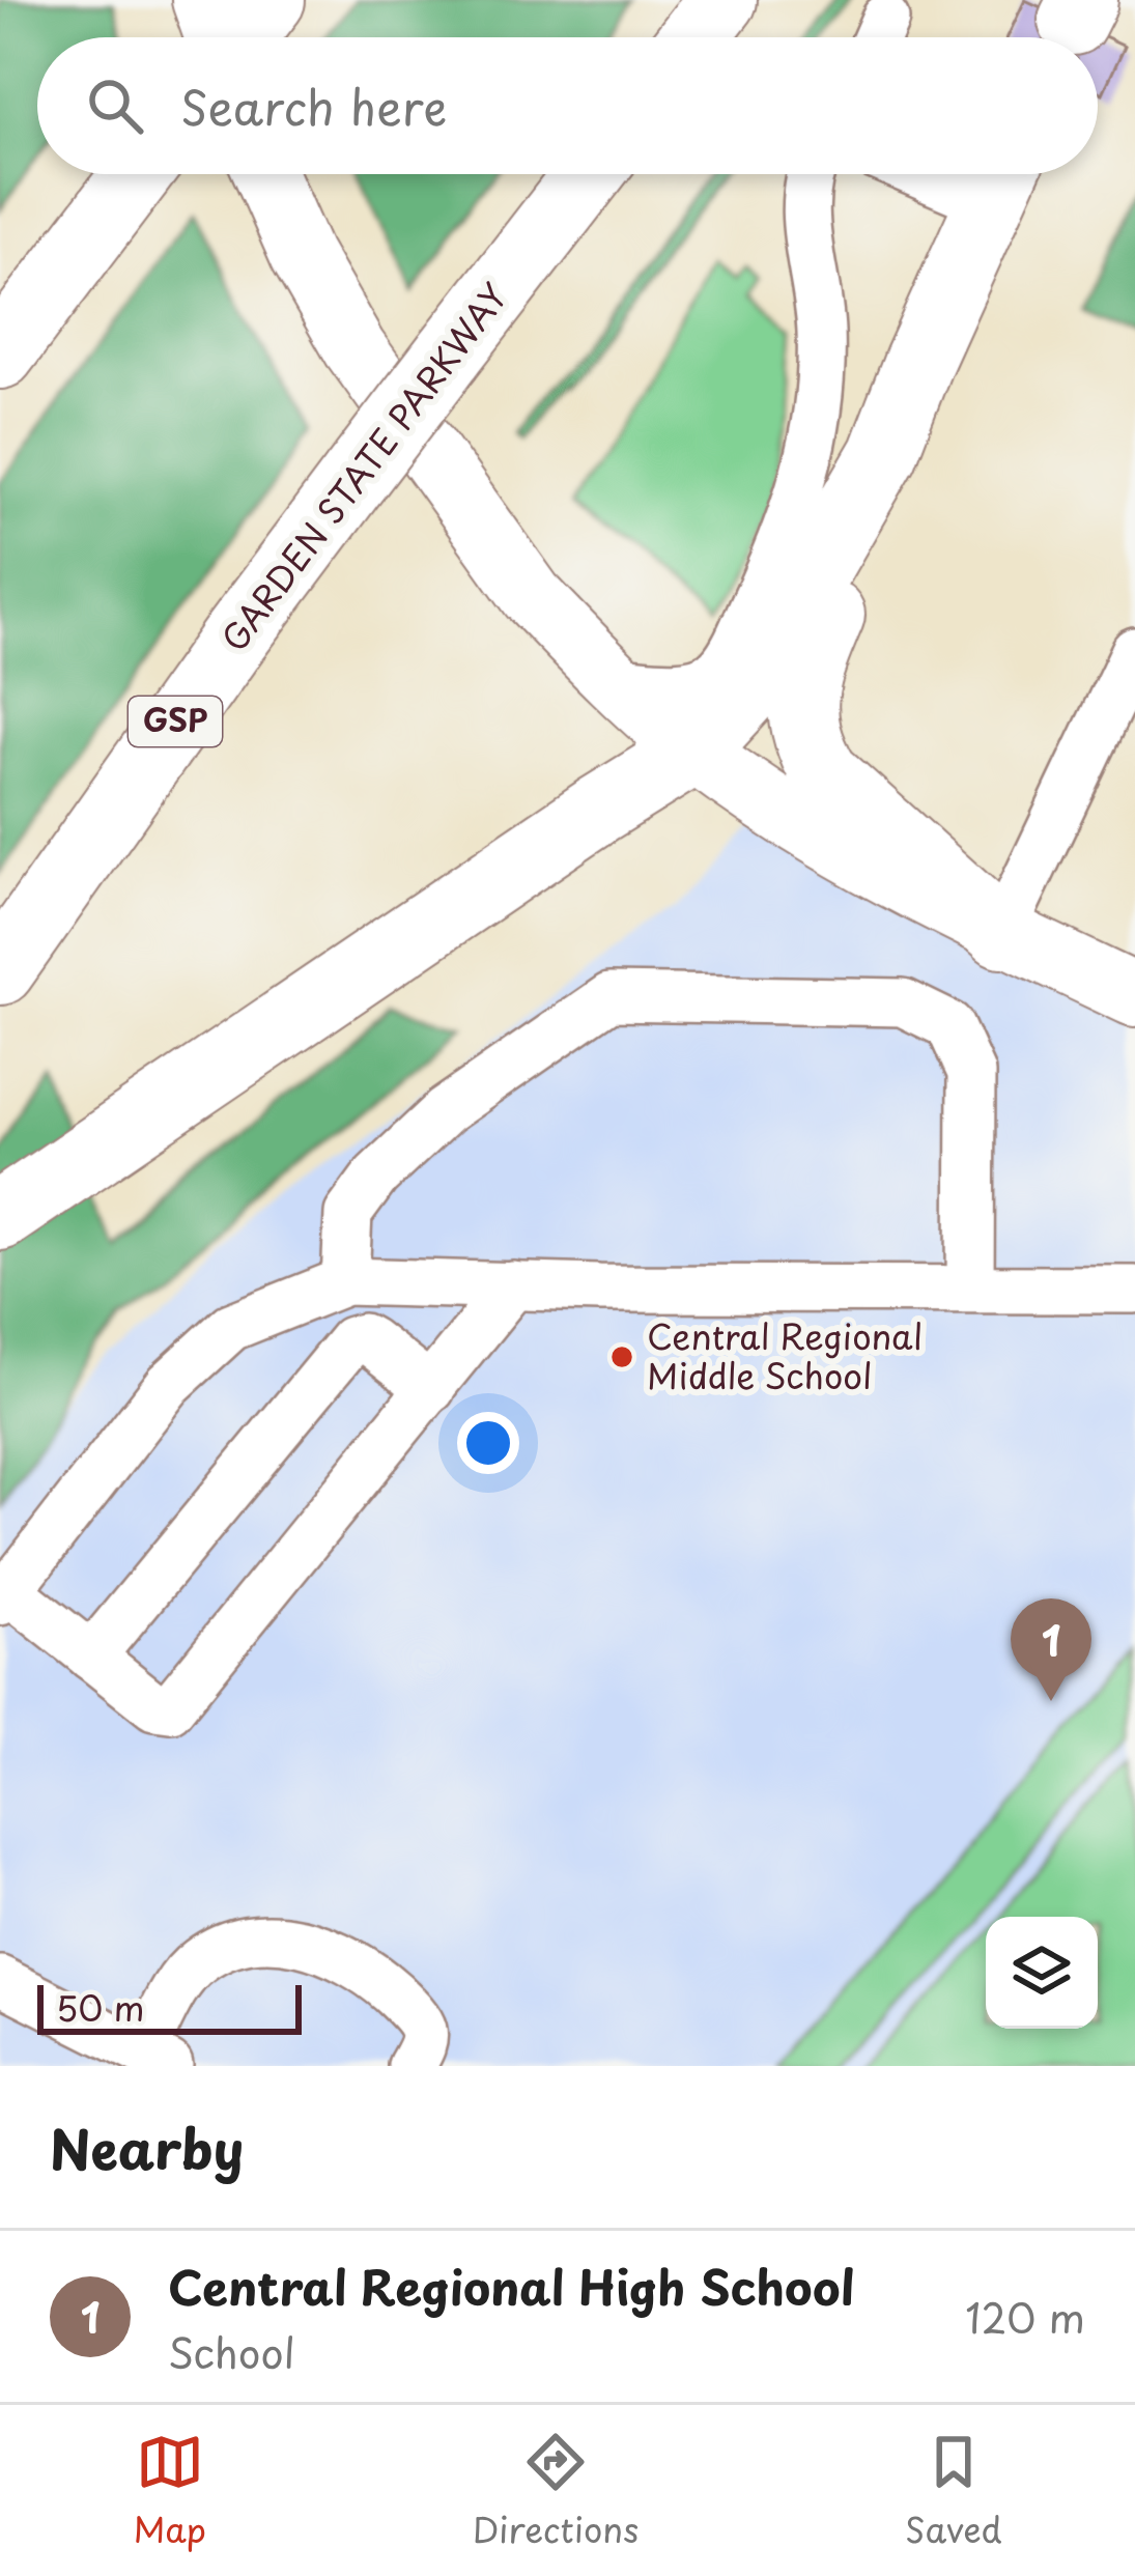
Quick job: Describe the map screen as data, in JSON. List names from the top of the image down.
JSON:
{
  "streets": {
    "highway": ["GARDEN STATE PARKWAY", "GSP"]
  },
  "places": ["Central Regional Middle School"],
  "scale_bar": "50 m",
  "page": {
    "search": "Search here",
    "pins": "1",
    "scale": "50 m",
    "heading": "Nearby",
    "list": [
      {
        "mark": "1",
        "name": "Central Regional High School",
        "note": "School",
        "value": "120 m"
      }
    ],
    "nav": ["Map", "Directions", "Saved"]
  }
}
